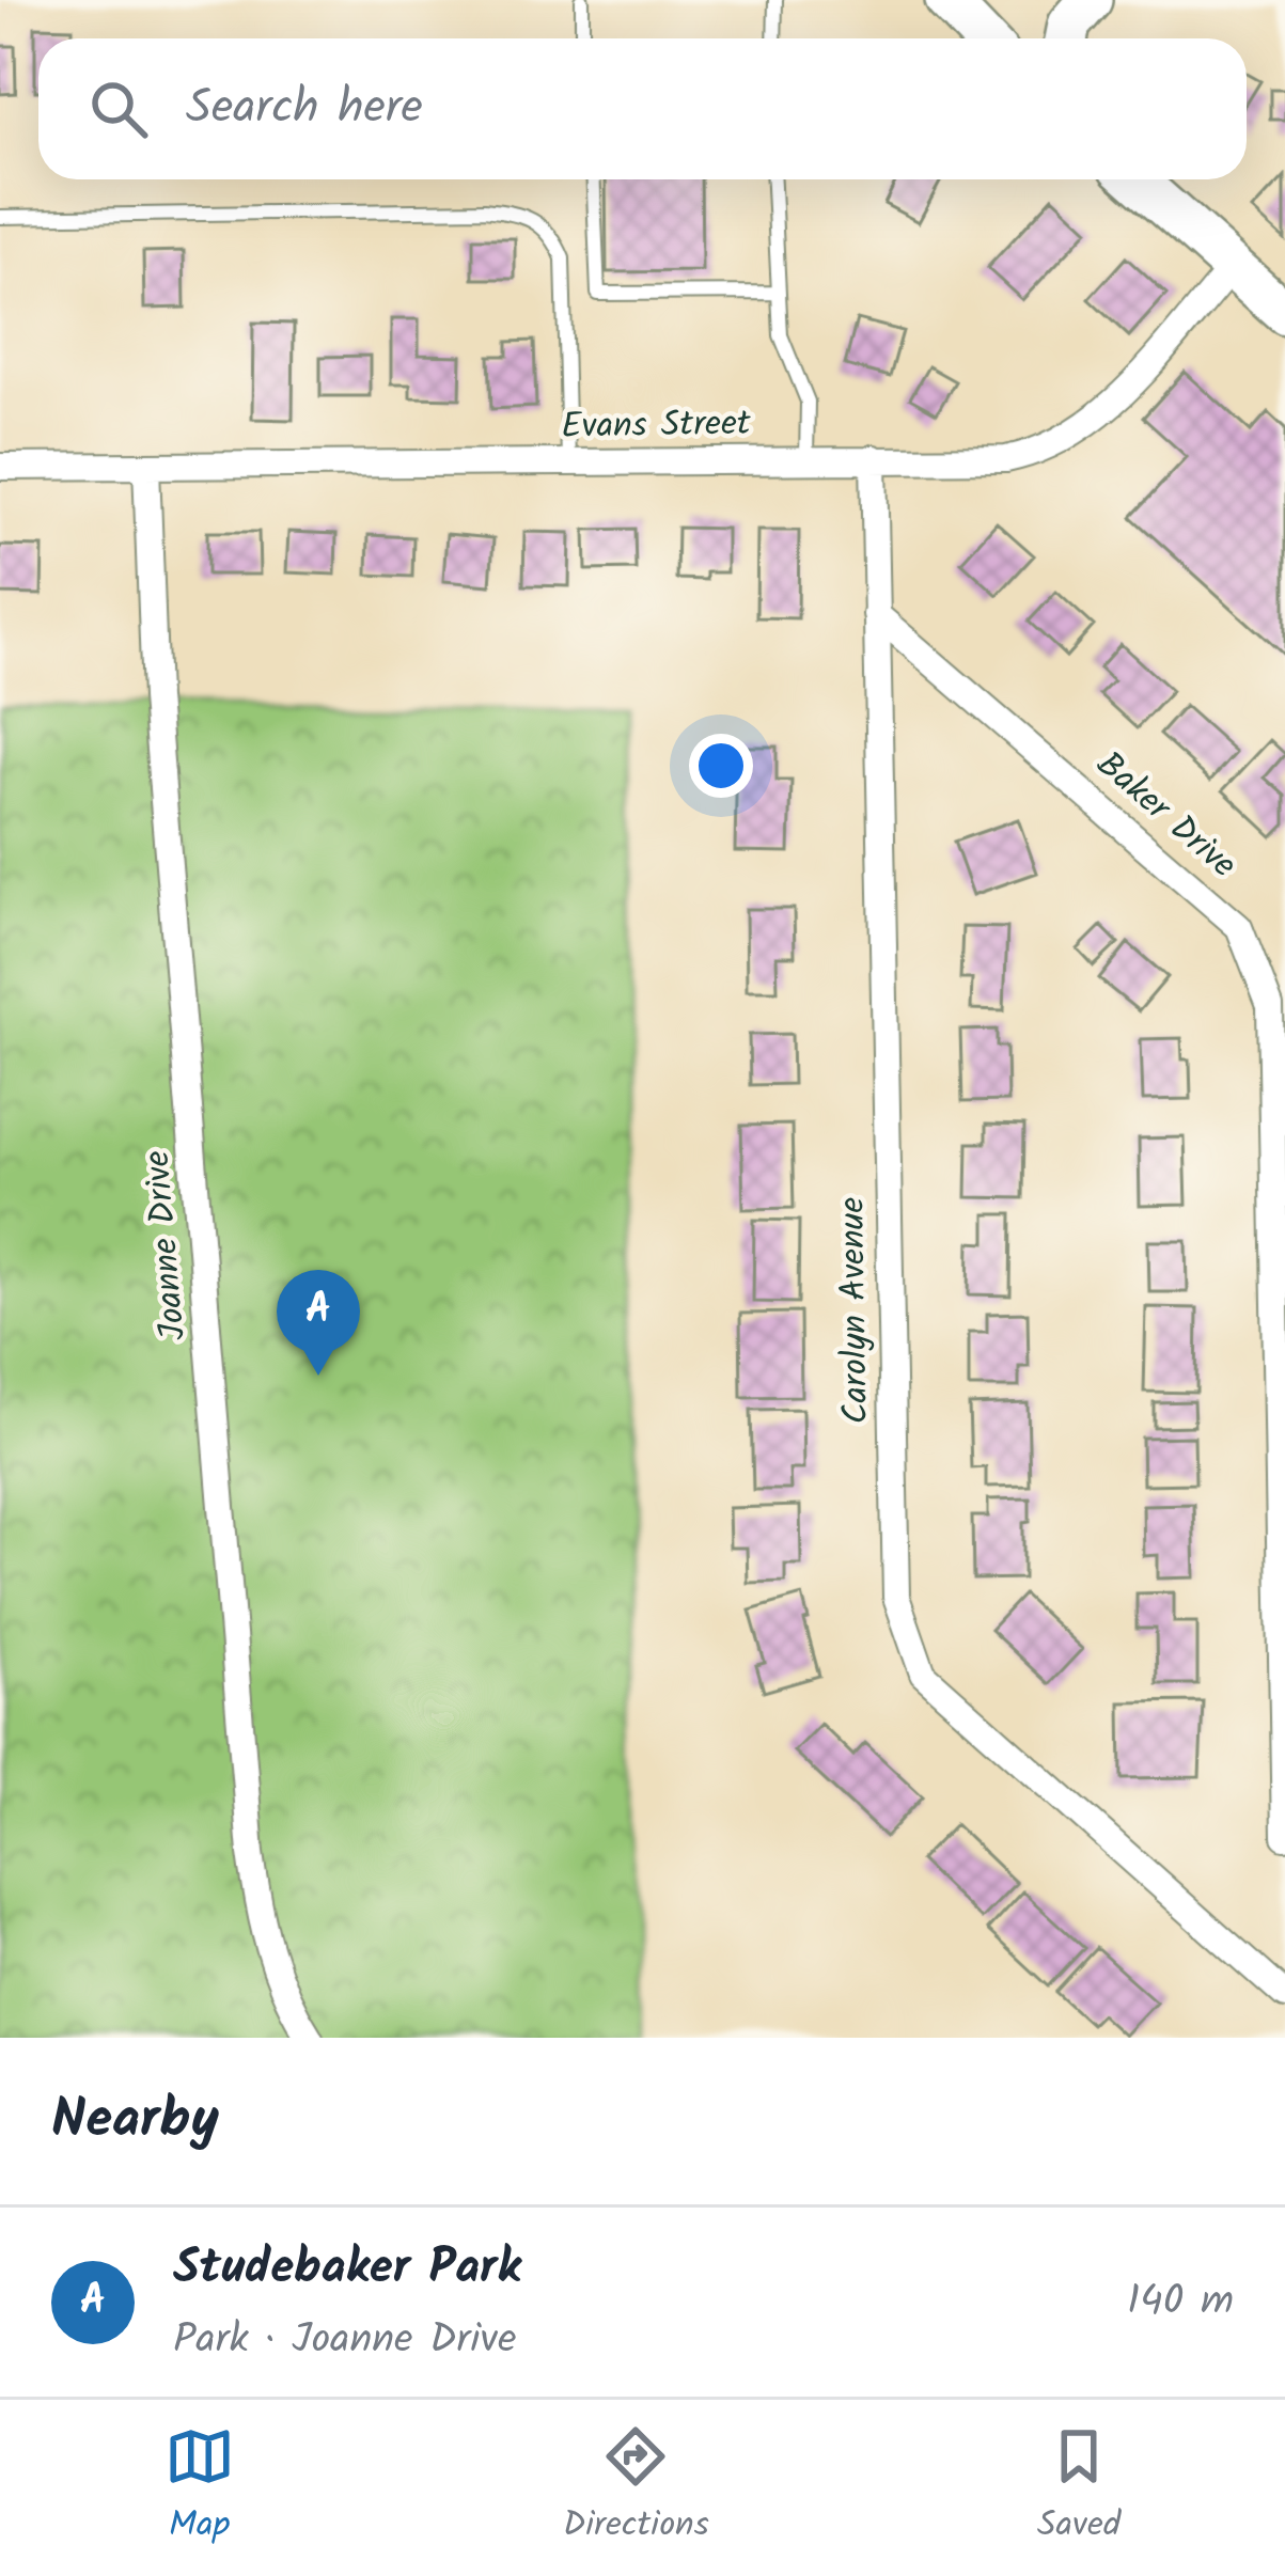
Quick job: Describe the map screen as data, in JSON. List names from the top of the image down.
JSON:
{
  "streets": {
    "street": [
      "Evans Street",
      "Baker Drive",
      "Joanne Drive",
      "Carolyn Avenue"
    ]
  },
  "crossings": [
    ["Evans Street", "Joanne Drive"],
    ["Evans Street", "Carolyn Avenue"],
    ["Baker Drive", "Carolyn Avenue"]
  ],
  "page": {
    "search": "Search here",
    "pins": "A",
    "heading": "Nearby",
    "list": [
      {
        "mark": "A",
        "name": "Studebaker Park",
        "note": "Park · Joanne Drive",
        "value": "140 m"
      }
    ],
    "nav": ["Map", "Directions", "Saved"]
  }
}
